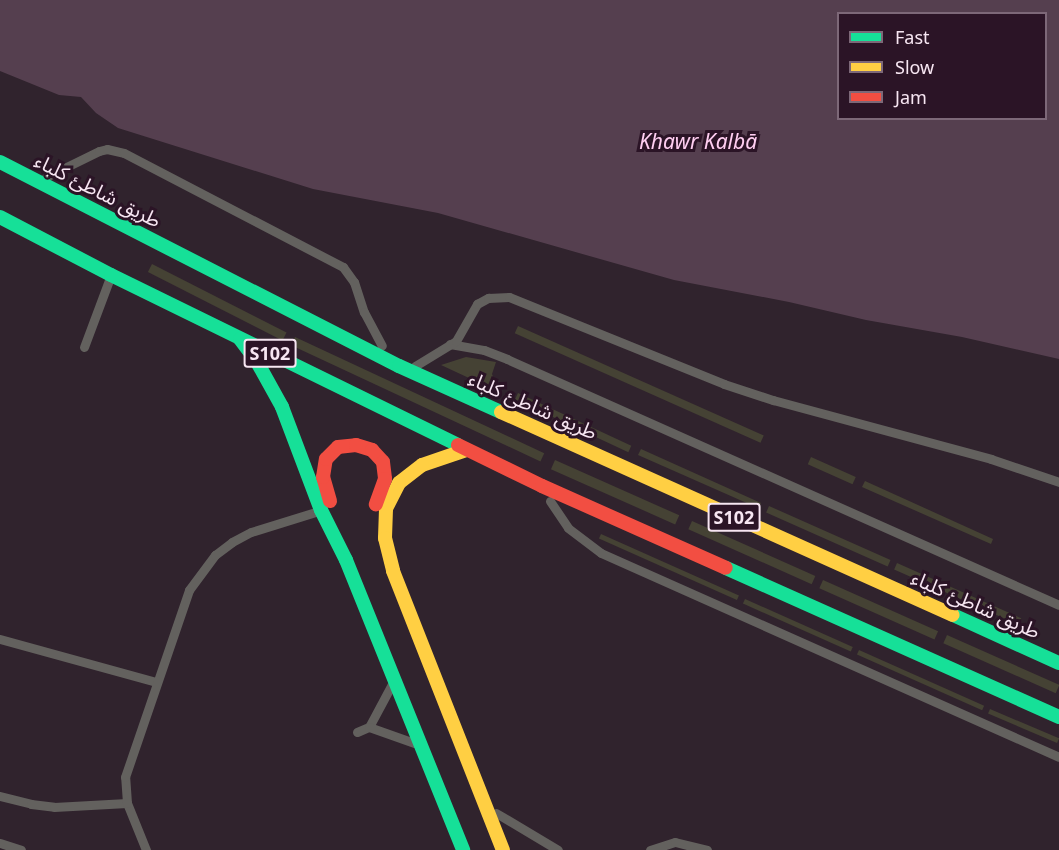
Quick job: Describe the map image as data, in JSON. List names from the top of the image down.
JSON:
{
  "streets": {
    "main road": ["طريق شاطئ كلباء", "S102"]
  },
  "water": ["Khawr Kalbā"],
  "legend": ["Fast", "Slow", "Jam"]
}
